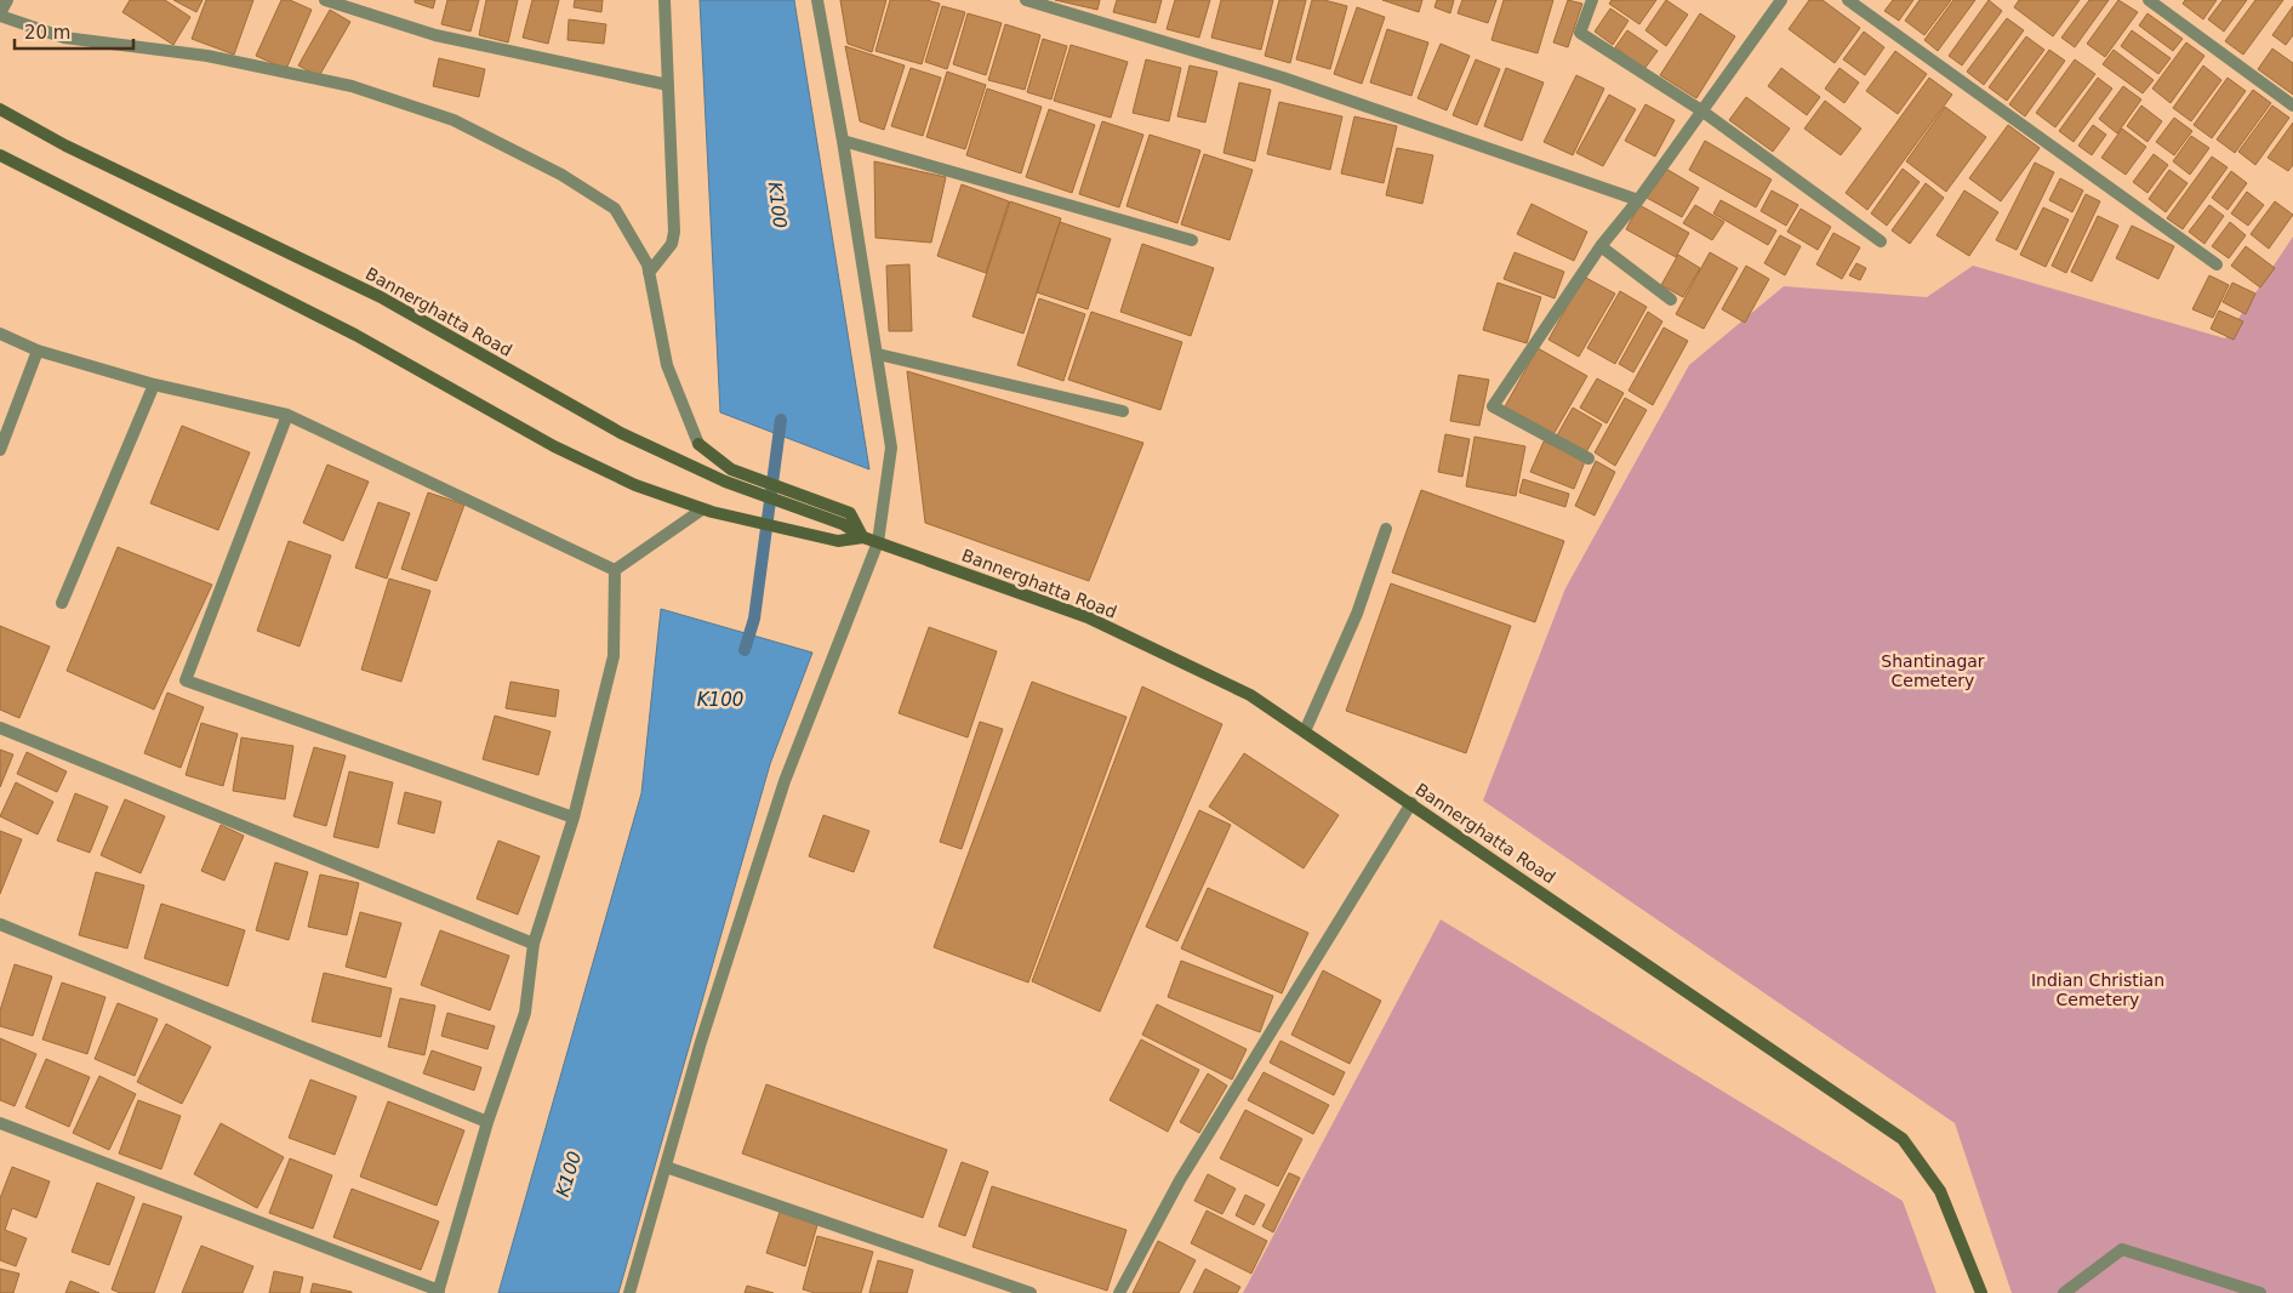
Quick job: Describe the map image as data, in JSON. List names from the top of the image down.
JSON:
{
  "streets": {
    "main road": ["Bannerghatta Road"]
  },
  "water": ["K100"],
  "parks": ["Shantinagar Cemetery", "Indian Christian Cemetery"],
  "scale_bar": "20 m"
}
